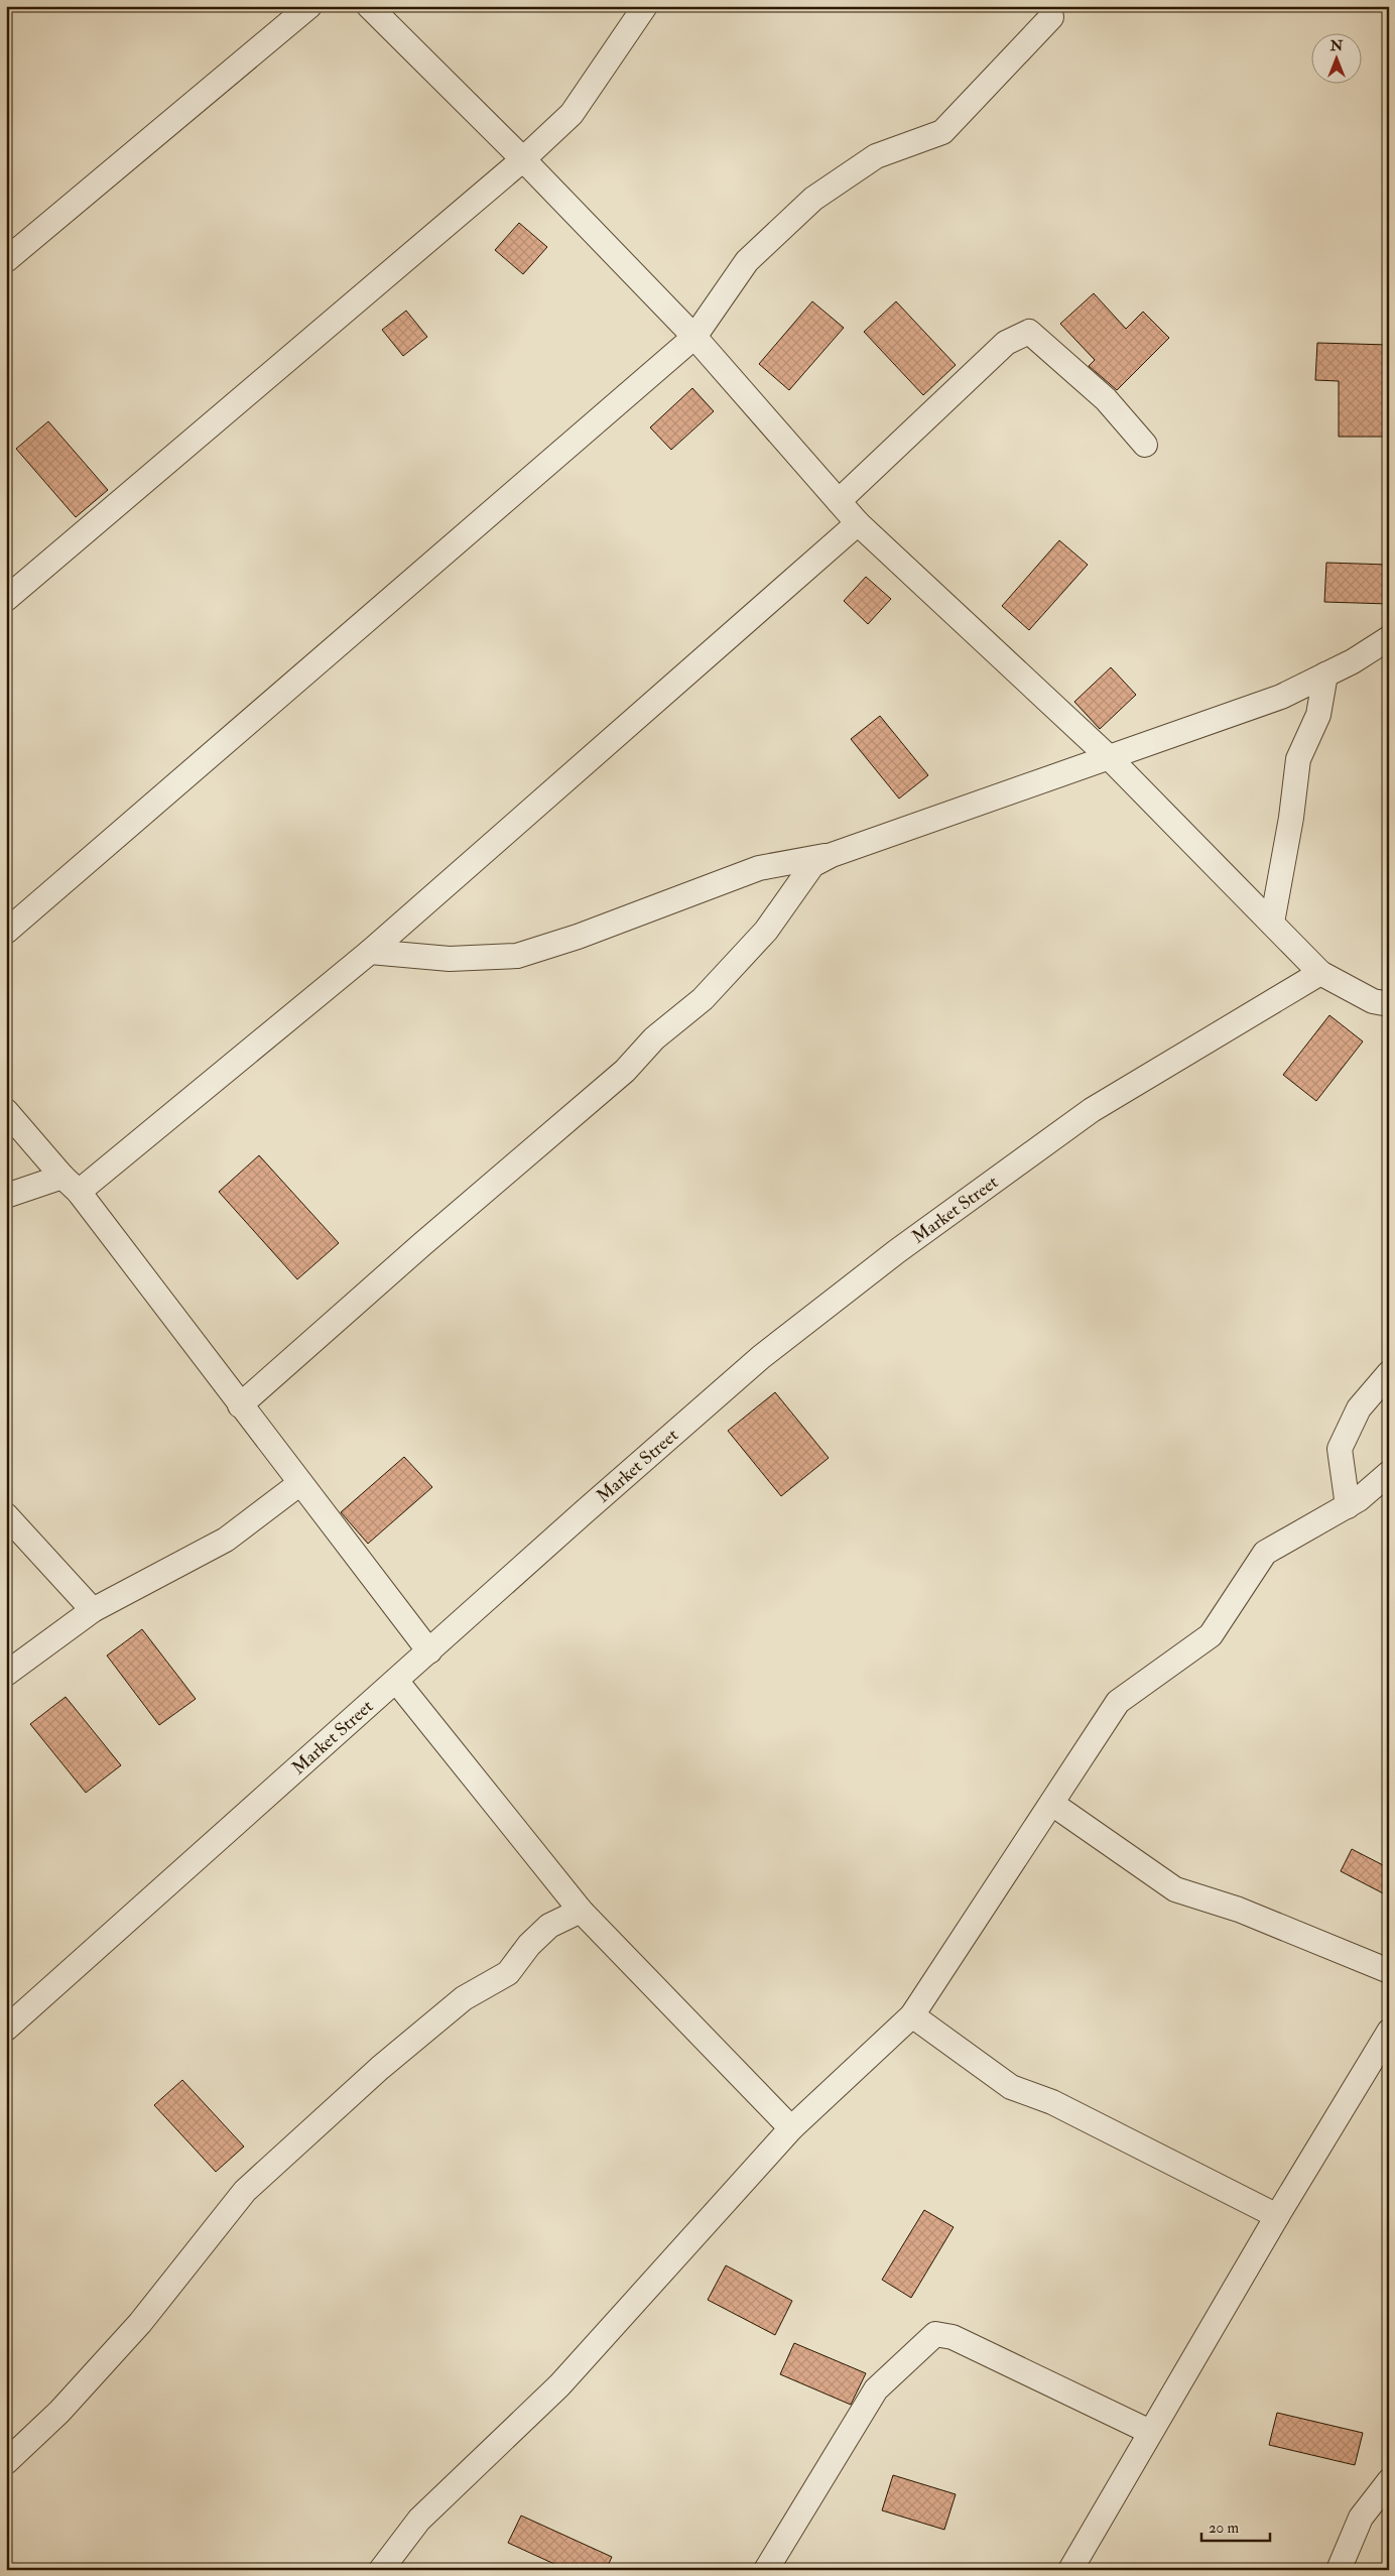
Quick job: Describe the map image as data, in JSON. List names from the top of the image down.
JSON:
{
  "streets": {
    "street": ["Market Street"]
  },
  "scale_bar": "20 m",
  "north": "top"
}
